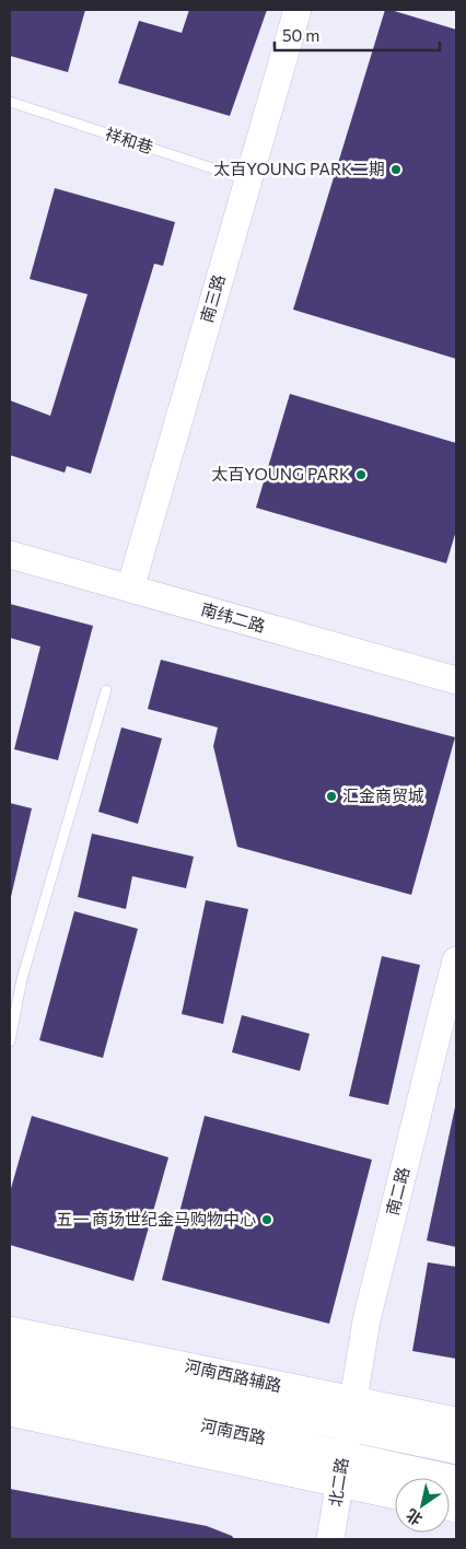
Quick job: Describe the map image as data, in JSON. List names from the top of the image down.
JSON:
{
  "streets": {
    "main road": ["河南西路"],
    "street": [
      "南三路",
      "南纬二路",
      "南二路",
      "河南西路辅路",
      "北二路"
    ],
    "lane": ["祥和巷"]
  },
  "crossings": [
    ["祥和巷", "南三路"],
    ["南三路", "南纬二路"],
    ["南二路", "河南西路辅路"],
    ["南二路", "河南西路"],
    ["南二路", "北二路"],
    ["河南西路辅路", "河南西路"],
    ["河南西路辅路", "北二路"],
    ["河南西路", "北二路"]
  ],
  "places": [
    "太百YOUNG PARK二期",
    "太百YOUNG PARK",
    "汇金商贸城",
    "五一 商场世纪金马购物中心"
  ],
  "scale_bar": "50 m",
  "north": "bottom left"
}
